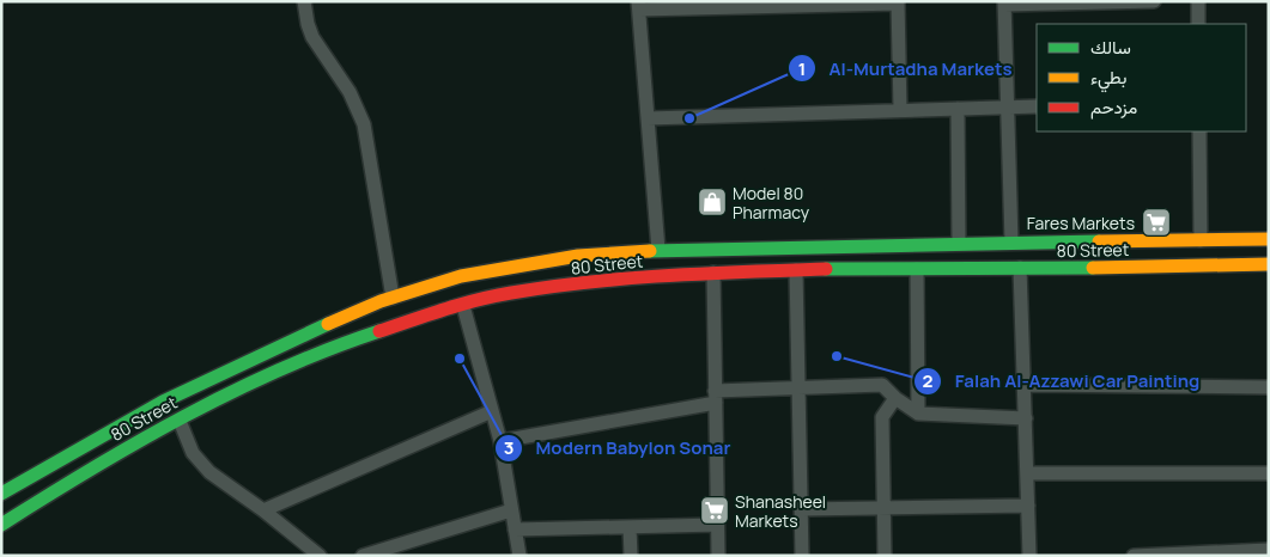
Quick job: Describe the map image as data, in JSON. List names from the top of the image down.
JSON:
{
  "streets": {
    "main road": ["80 Street"]
  },
  "places": {
    "other": ["Al-Murtadha Markets", "Falah Al-Azzawi Car Painting", "Modern Babylon Sonar"],
    "shop": ["Model 80 Pharmacy"],
    "supermarket": ["Fares Markets", "Shanasheel Markets"]
  },
  "legend": ["سالك", "بطيء", "مزدحم"]
}
